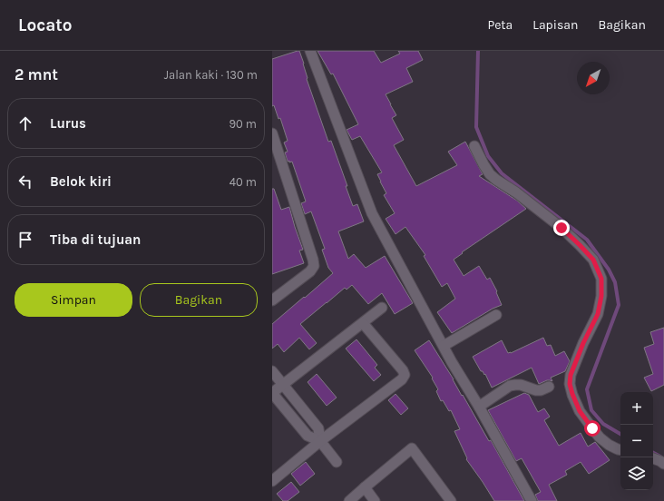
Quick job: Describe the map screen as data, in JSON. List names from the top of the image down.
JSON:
{
  "north": "bottom left",
  "page": {
    "header": "Locato",
    "nav": ["Peta", "Lapisan", "Bagikan"],
    "heading": ["2 mnt", "Jalan kaki · 130 m"],
    "list": [
      ["Lurus", "90 m"],
      ["Belok kiri", "40 m"],
      "Tiba di tujuan"
    ],
    "buttons": ["Simpan", "Bagikan"],
    "map_buttons": ["+", "−"]
  }
}
